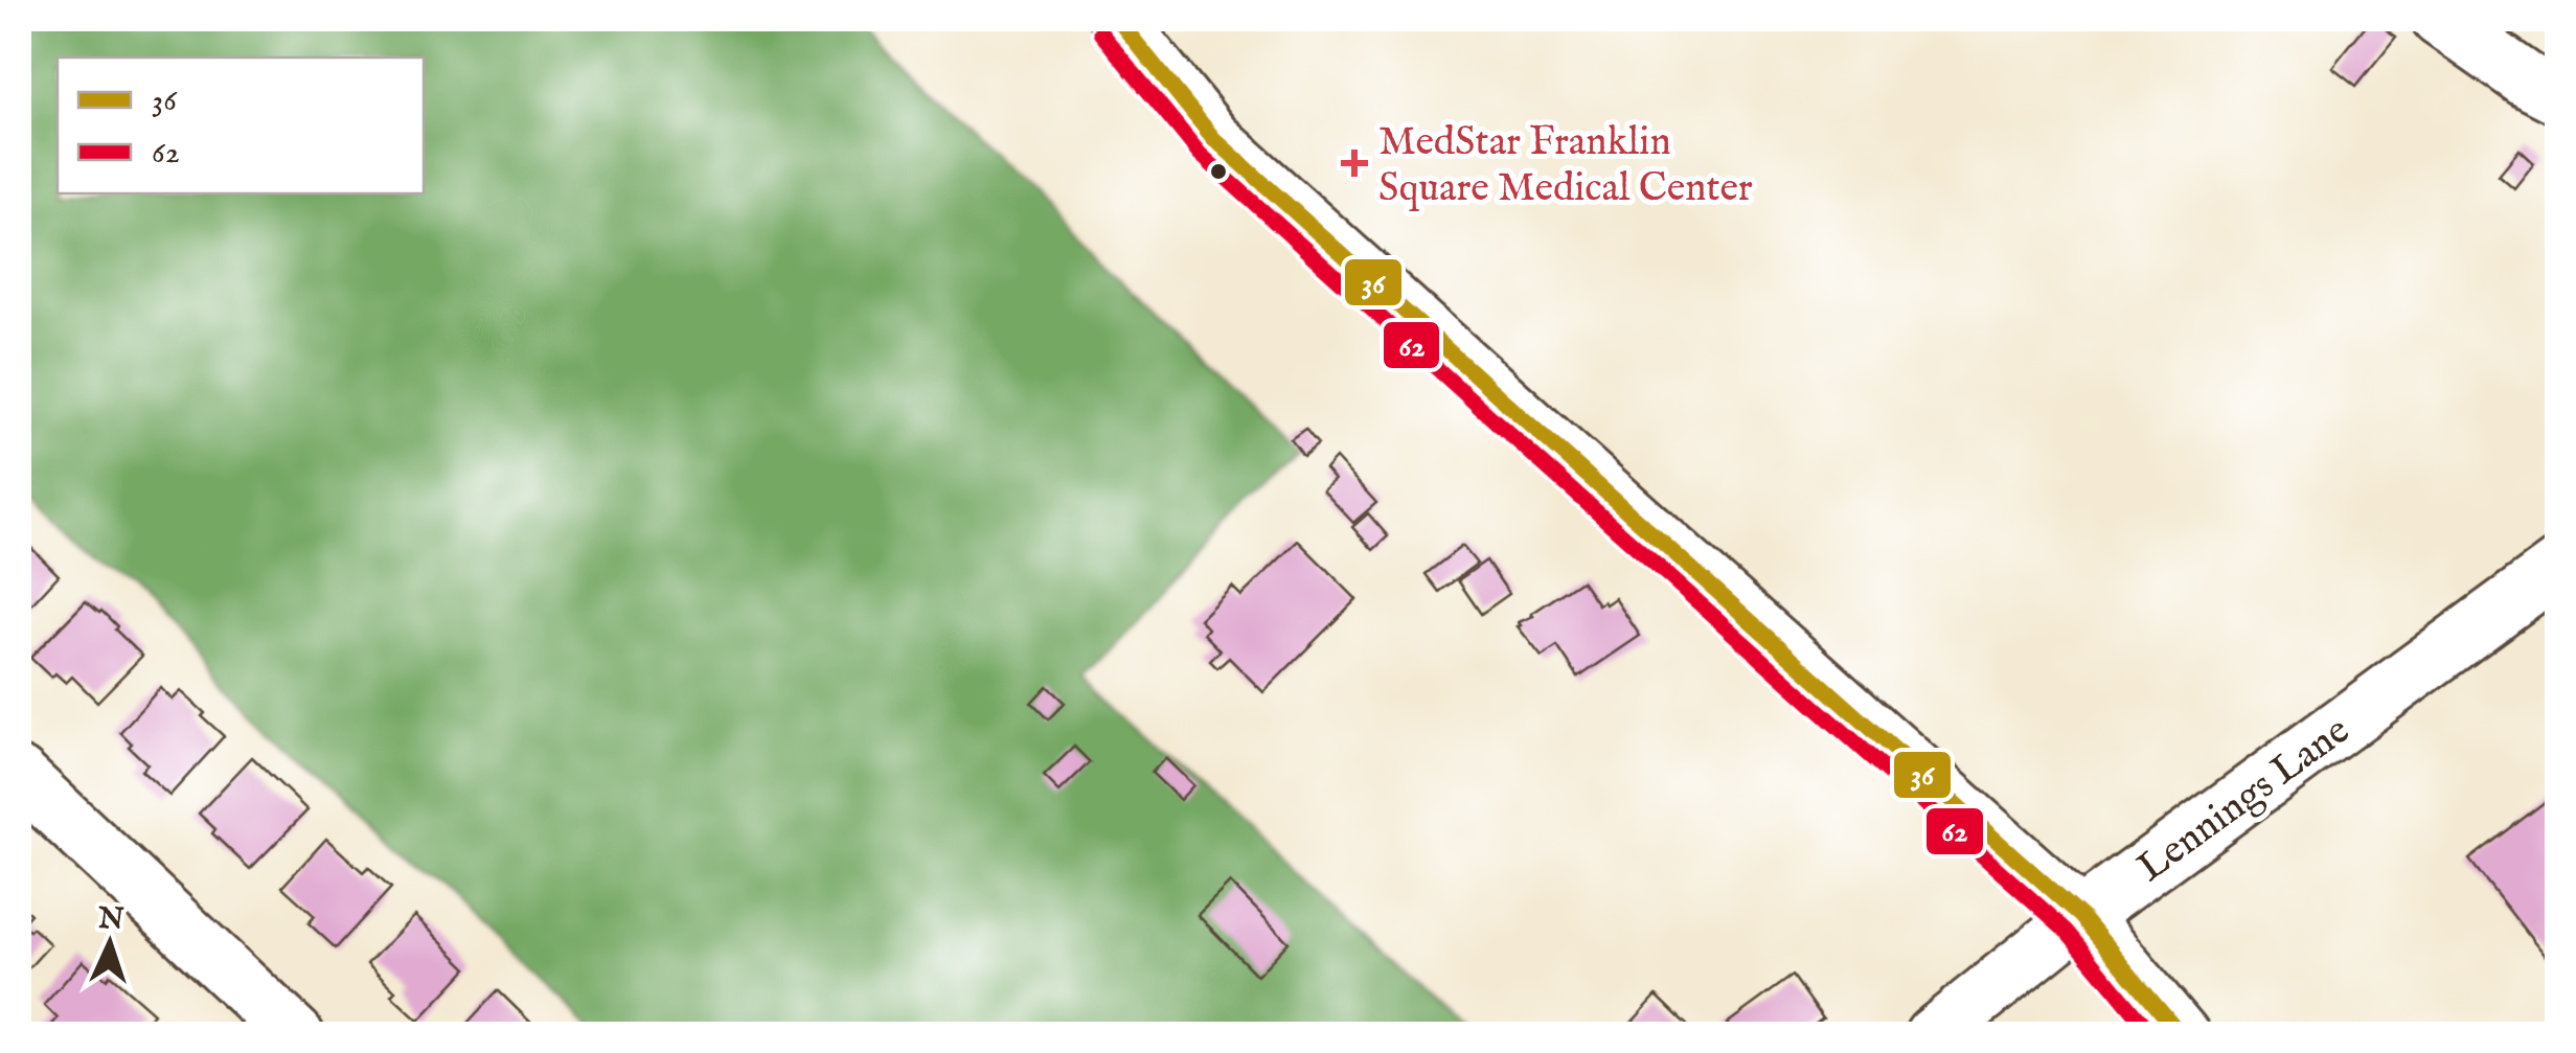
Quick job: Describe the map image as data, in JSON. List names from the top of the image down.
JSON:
{
  "streets": {
    "street": ["Lennings Lane"]
  },
  "places": {
    "health": ["MedStar Franklin Square Medical Center"]
  },
  "lines": ["transit line 36", "transit line 62"],
  "legend": ["36", "62"],
  "north": "top"
}
